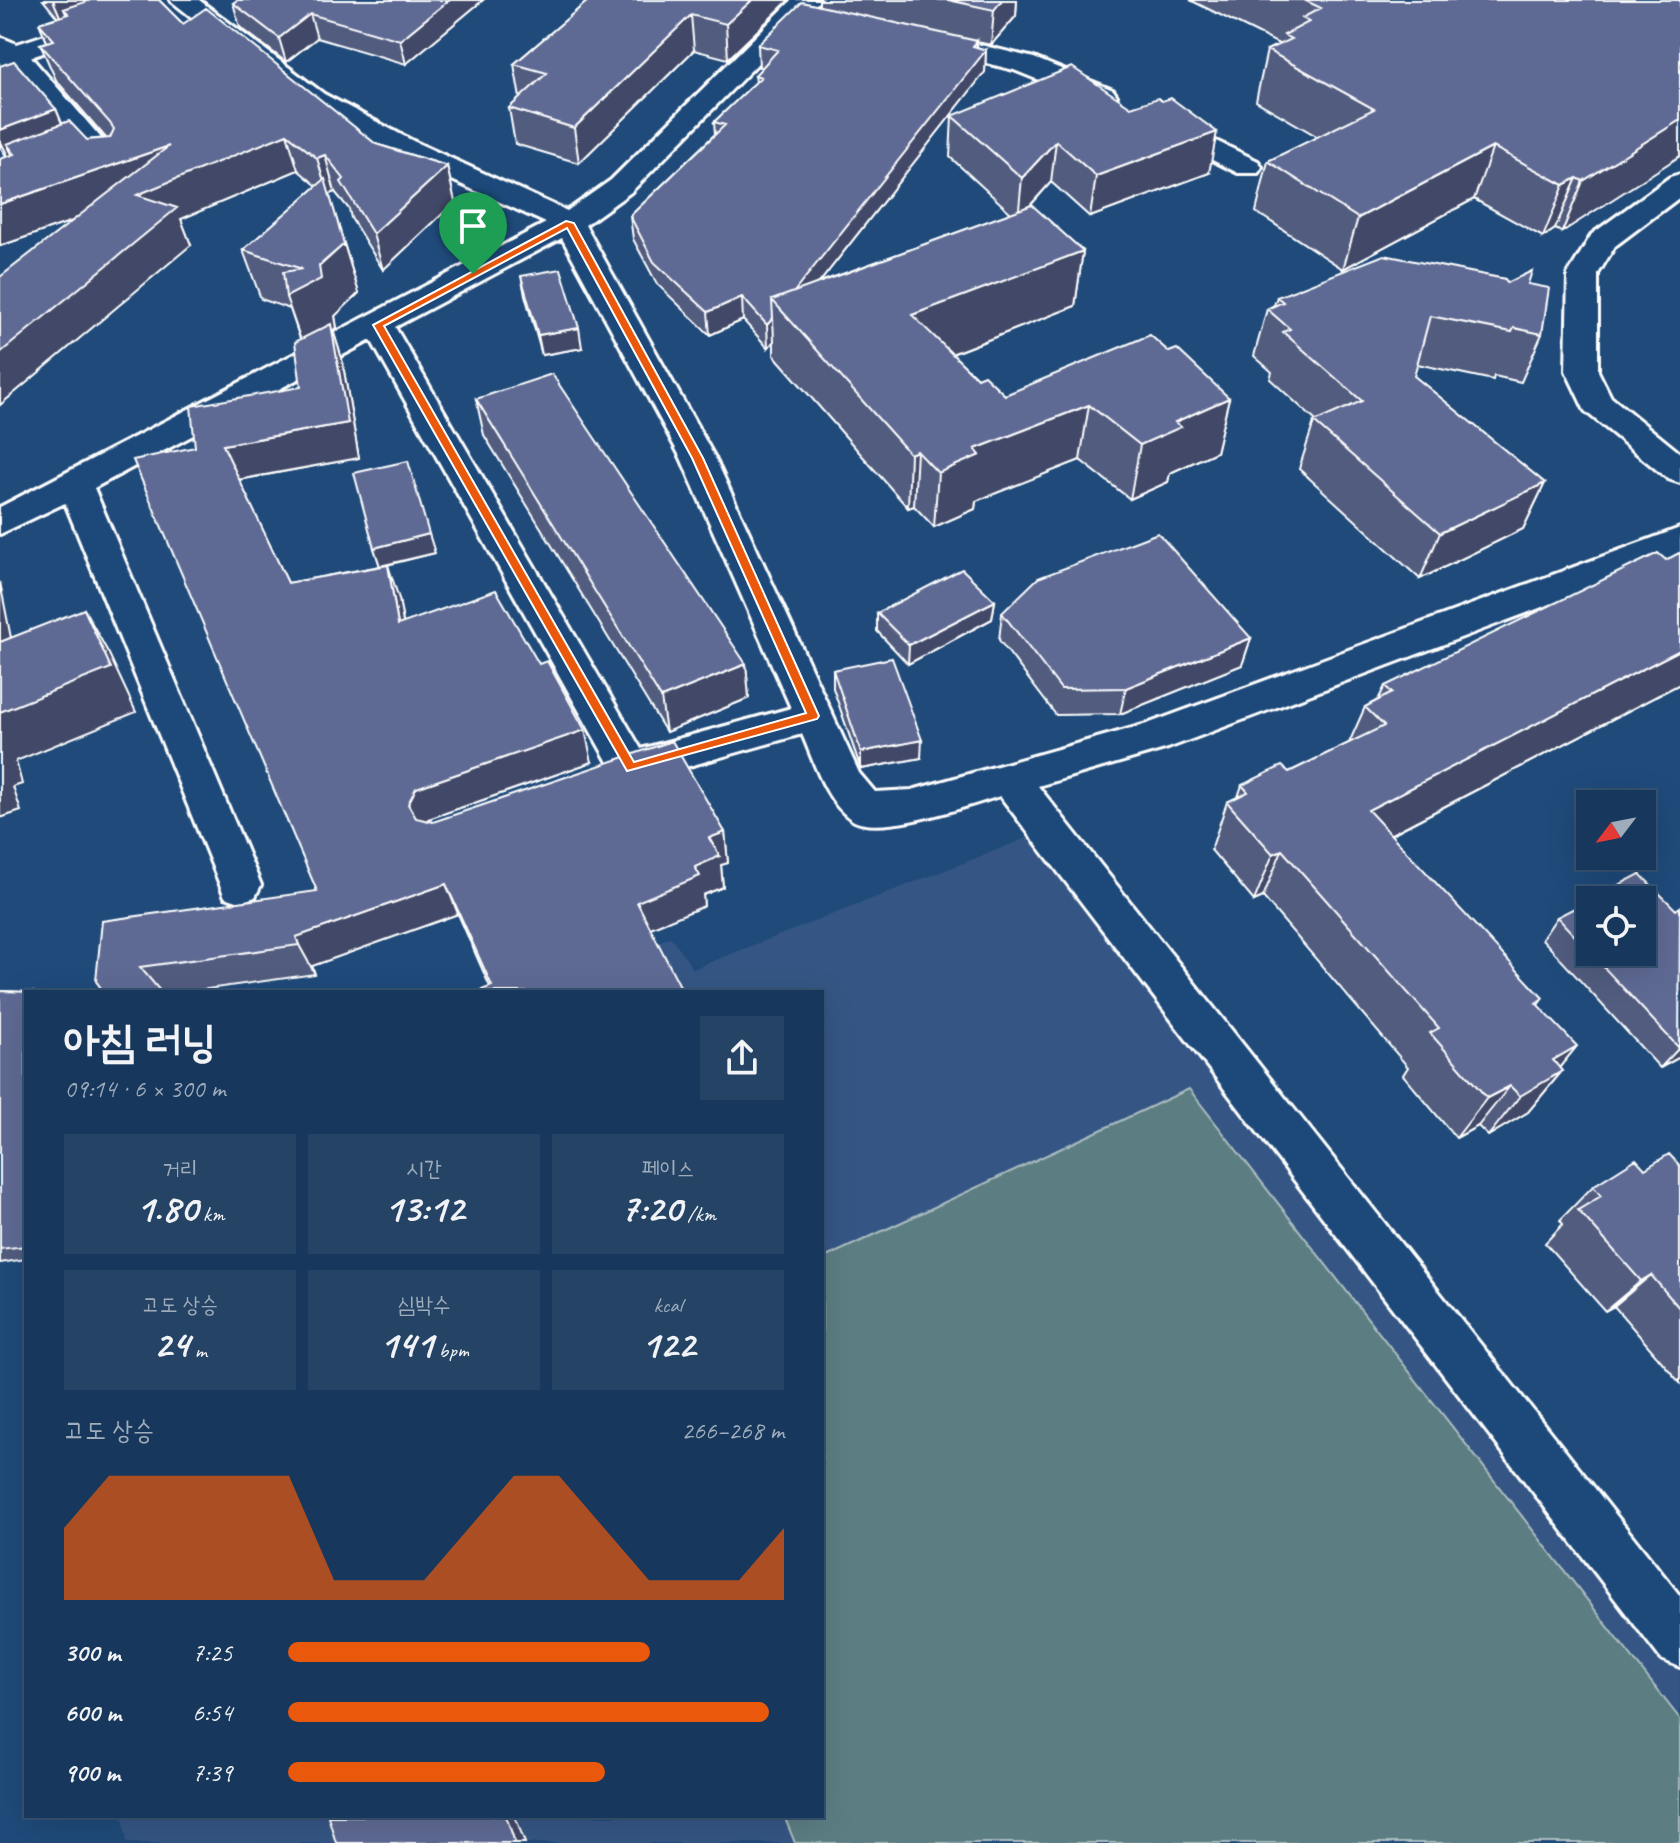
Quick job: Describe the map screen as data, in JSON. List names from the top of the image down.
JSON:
{
  "north": "bottom left",
  "page": {
    "heading": ["아침 러닝", "09:14 · 6 × 300 m"],
    "stats": [
      ["거리", "1.80 km"],
      ["시간", "13:12"],
      ["페이스", "7:20 /km"],
      ["고도 상승", "24 m"],
      ["심박수", "141 bpm"],
      ["kcal", "122"]
    ],
    "chart": ["고도 상승", "266–268 m"],
    "list": [
      {
        "name": "300 m",
        "note": "7:25"
      },
      {
        "name": "600 m",
        "note": "6:54"
      },
      {
        "name": "900 m",
        "note": "7:39"
      }
    ]
  }
}
